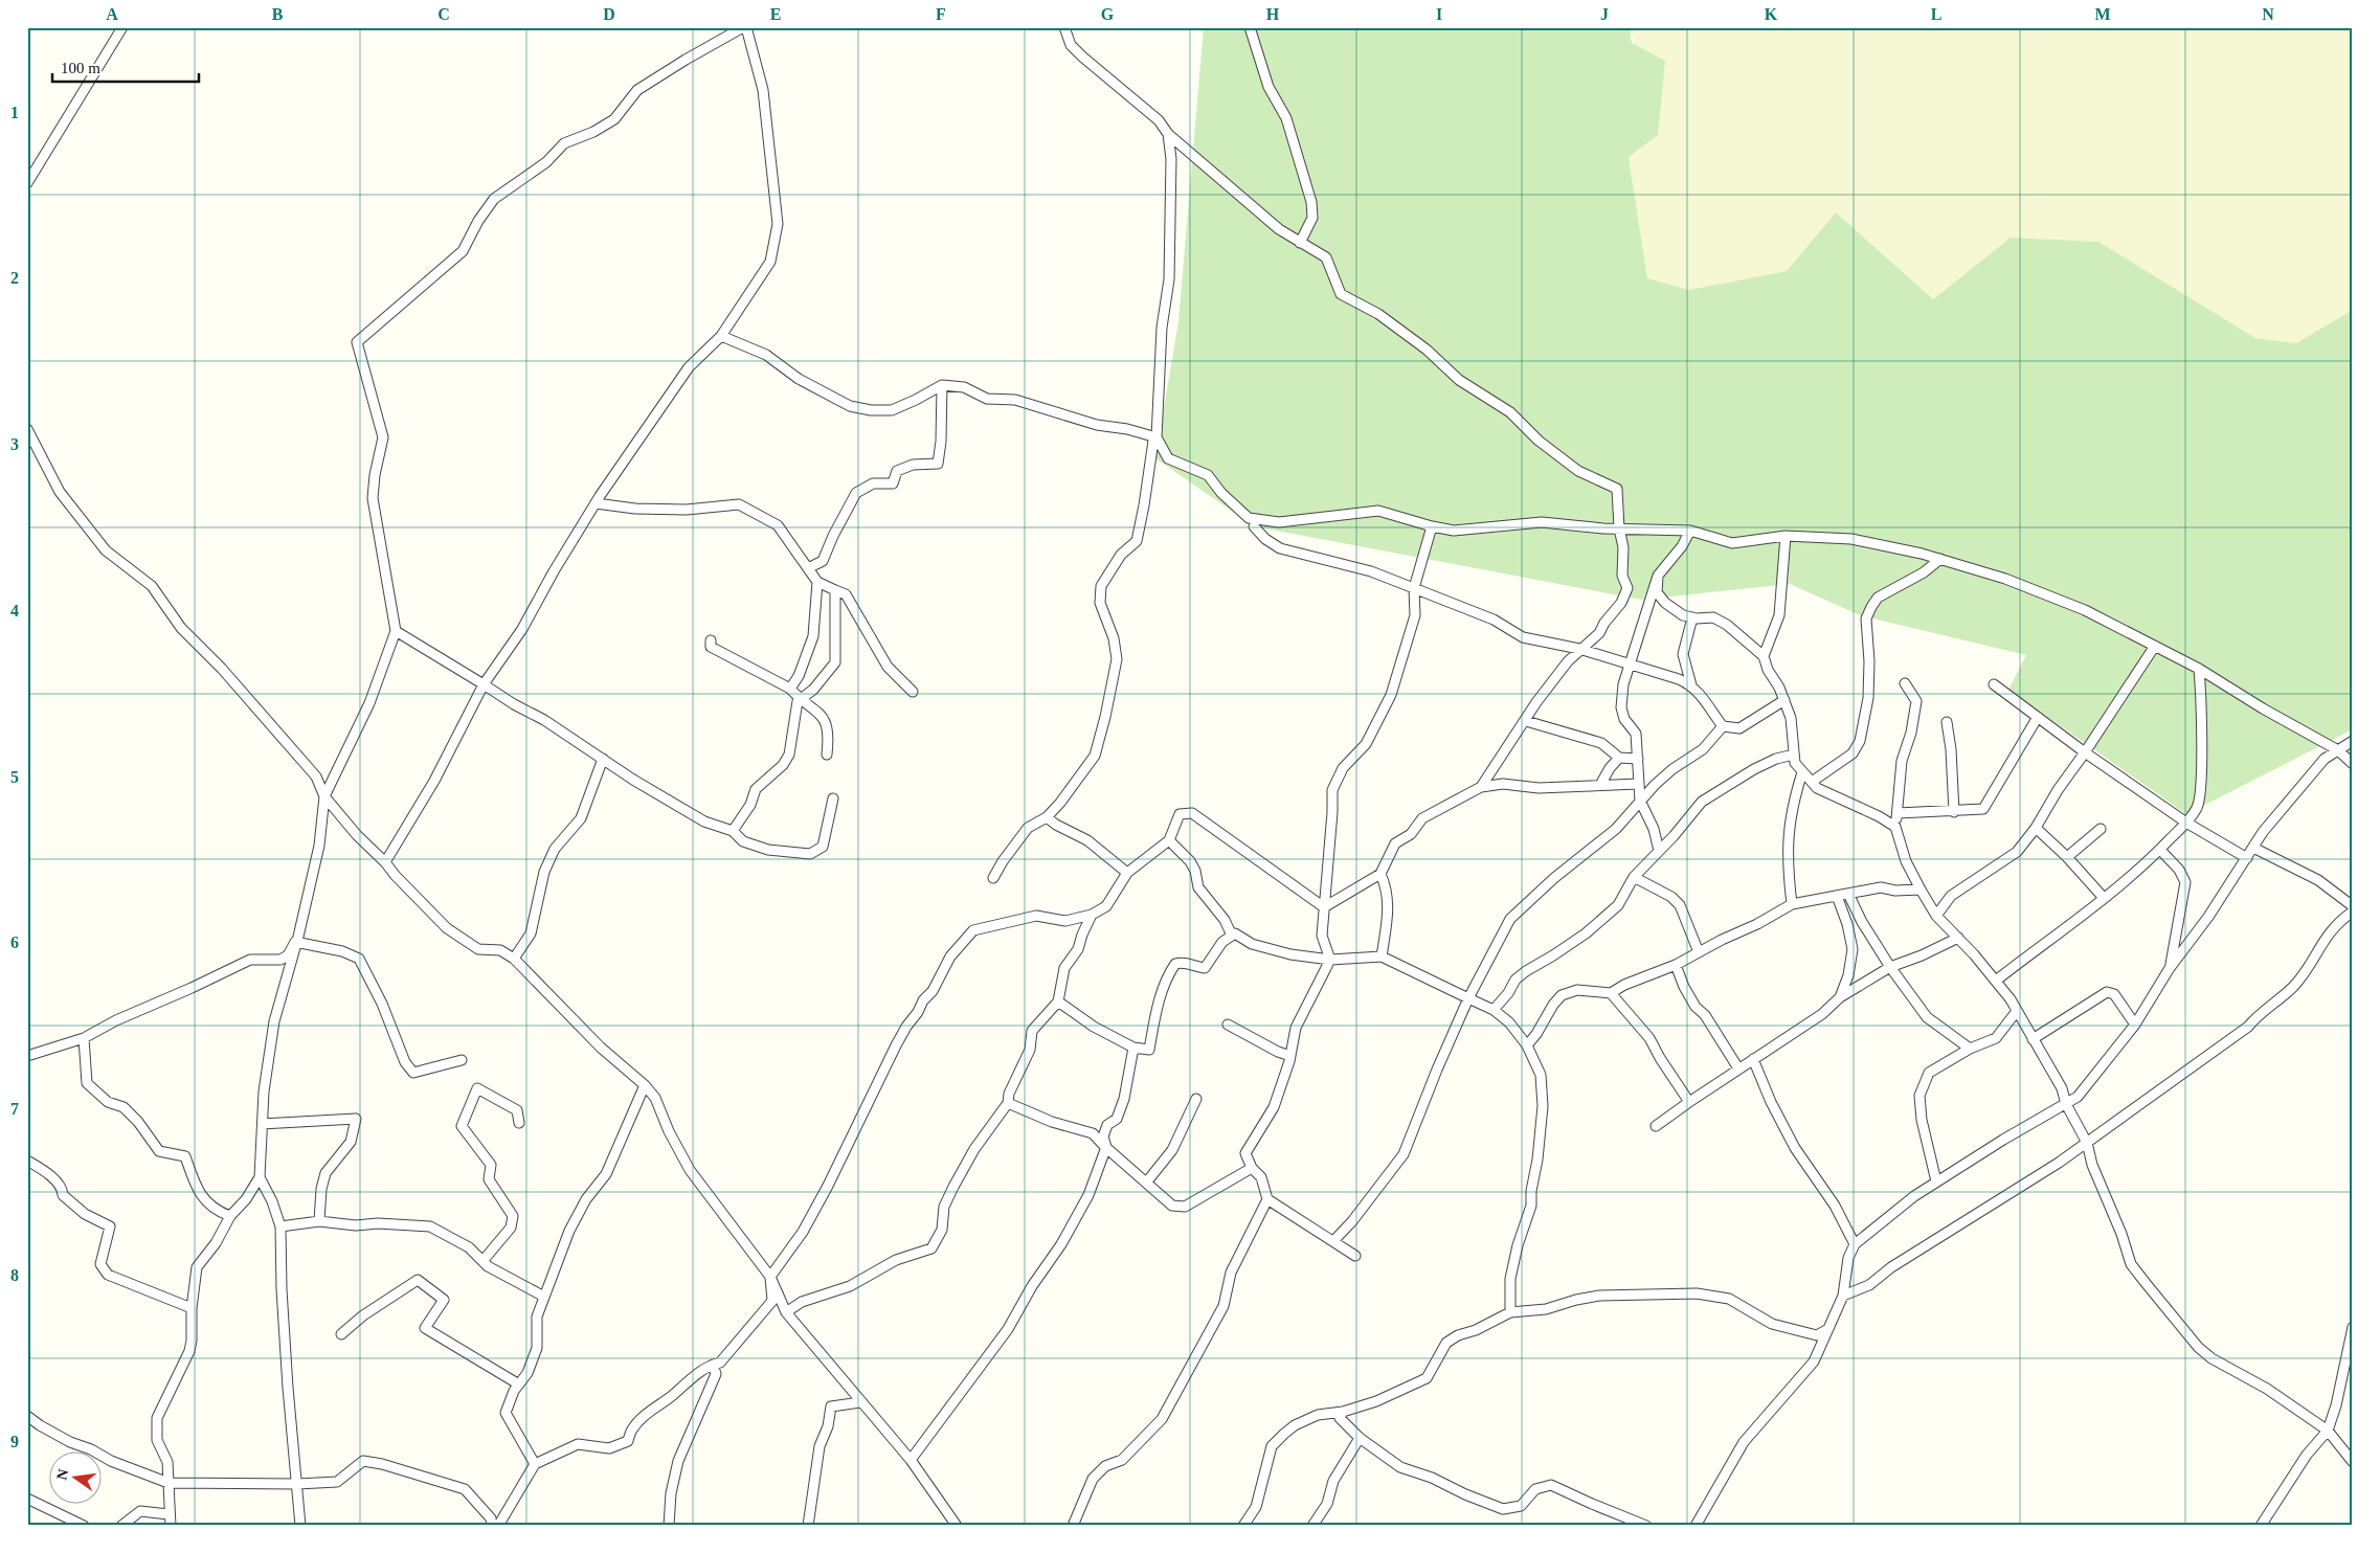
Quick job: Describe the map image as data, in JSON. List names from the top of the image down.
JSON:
{
  "scale_bar": "100 m",
  "north": "left",
  "grid": {
    "columns": [
      "A",
      "B",
      "C",
      "D",
      "E",
      "F",
      "G",
      "H",
      "I",
      "J",
      "K",
      "L",
      "M",
      "N"
    ],
    "rows": [
      "1",
      "2",
      "3",
      "4",
      "5",
      "6",
      "7",
      "8",
      "9"
    ]
  }
}
